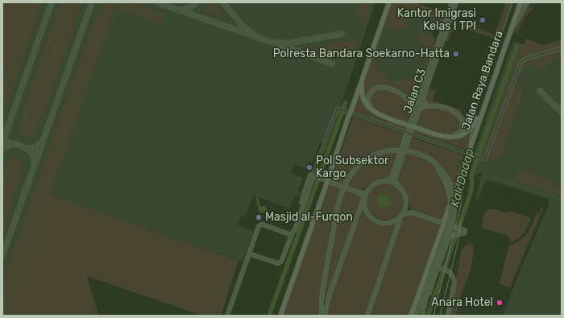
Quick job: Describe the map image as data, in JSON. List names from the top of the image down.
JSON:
{
  "streets": {
    "main road": ["Jalan Raya Bandara"],
    "street": ["Jalan C3"]
  },
  "water": ["Kali Dadap"],
  "places": [
    "Kantor Imigrasi Kelas I TPI",
    "Polresta Bandara Soekarno-Hatta",
    "Pol Subsektor Kargo",
    "Masjid al-Furqon",
    "Anara Hotel"
  ]
}
